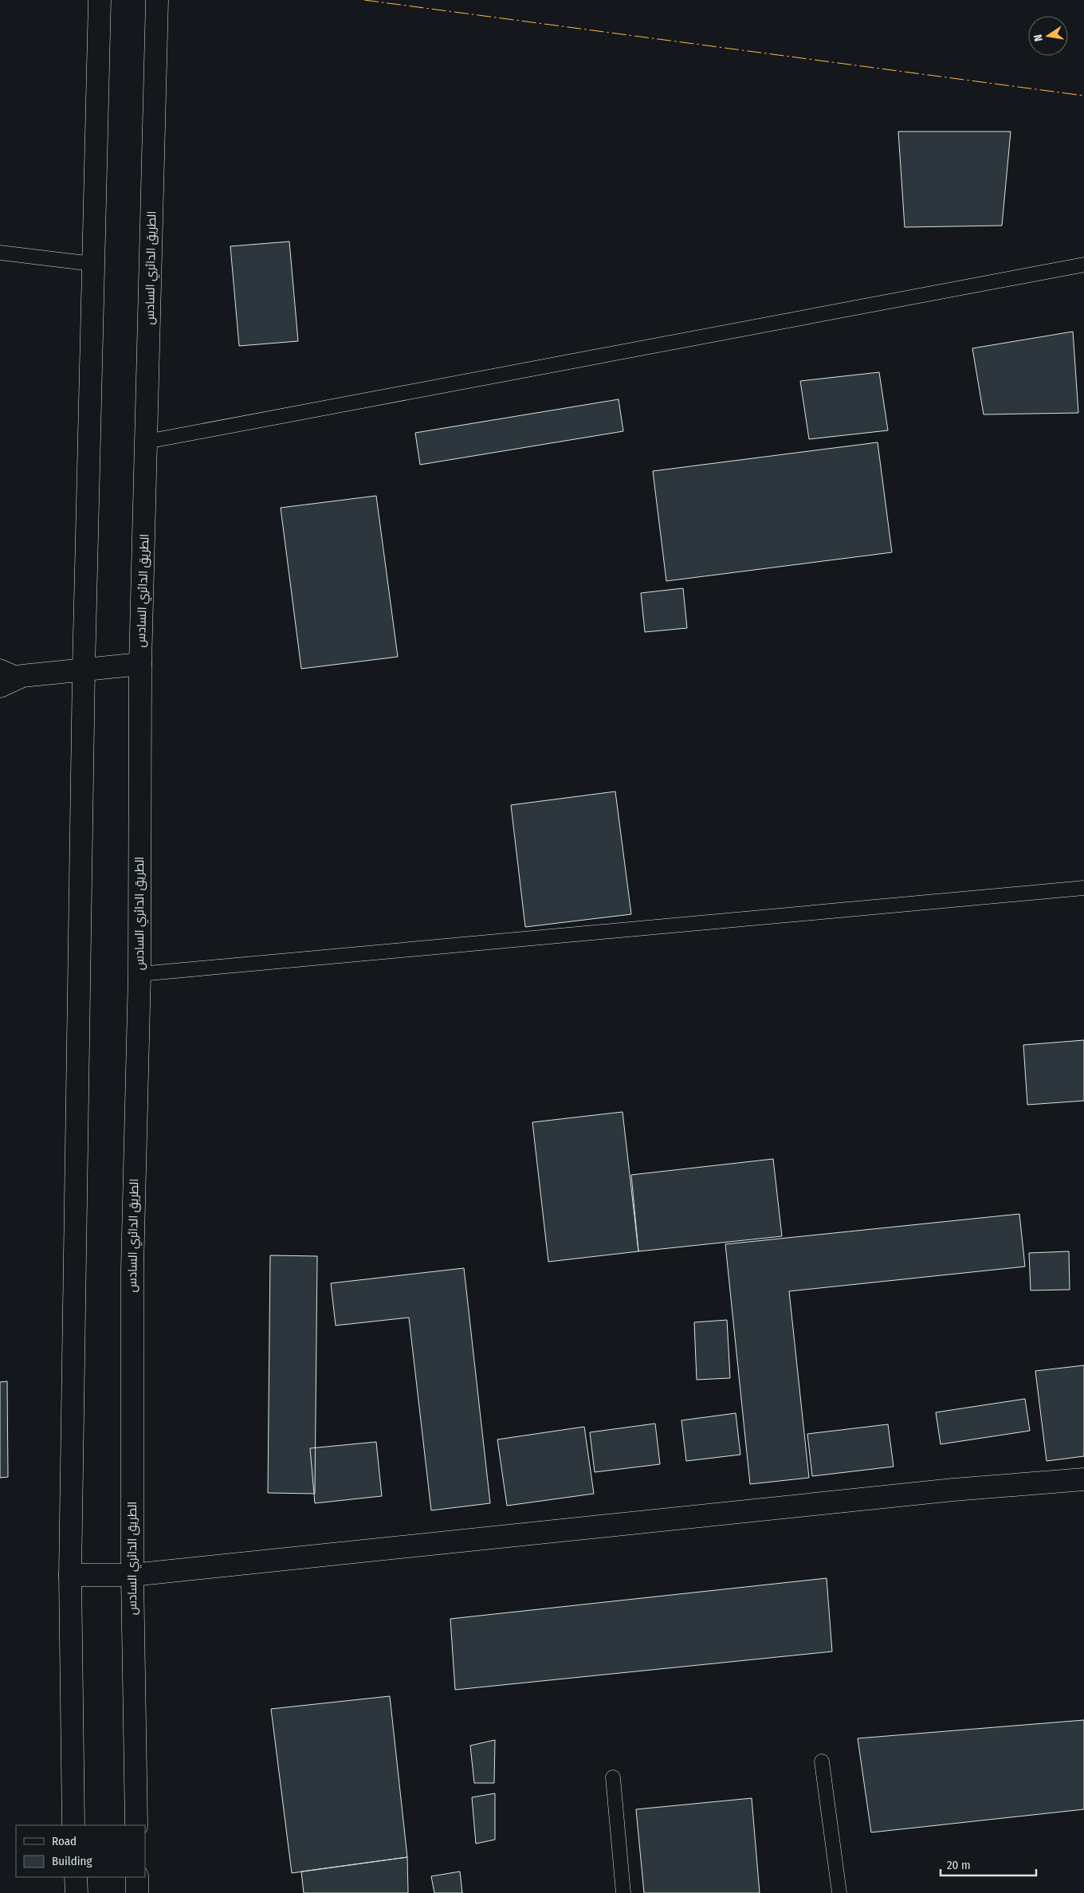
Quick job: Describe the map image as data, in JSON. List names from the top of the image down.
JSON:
{
  "streets": {
    "main road": ["الطريق الدائري السادس"]
  },
  "legend": ["Road", "Building"],
  "scale_bar": "20 m",
  "north": "left"
}
